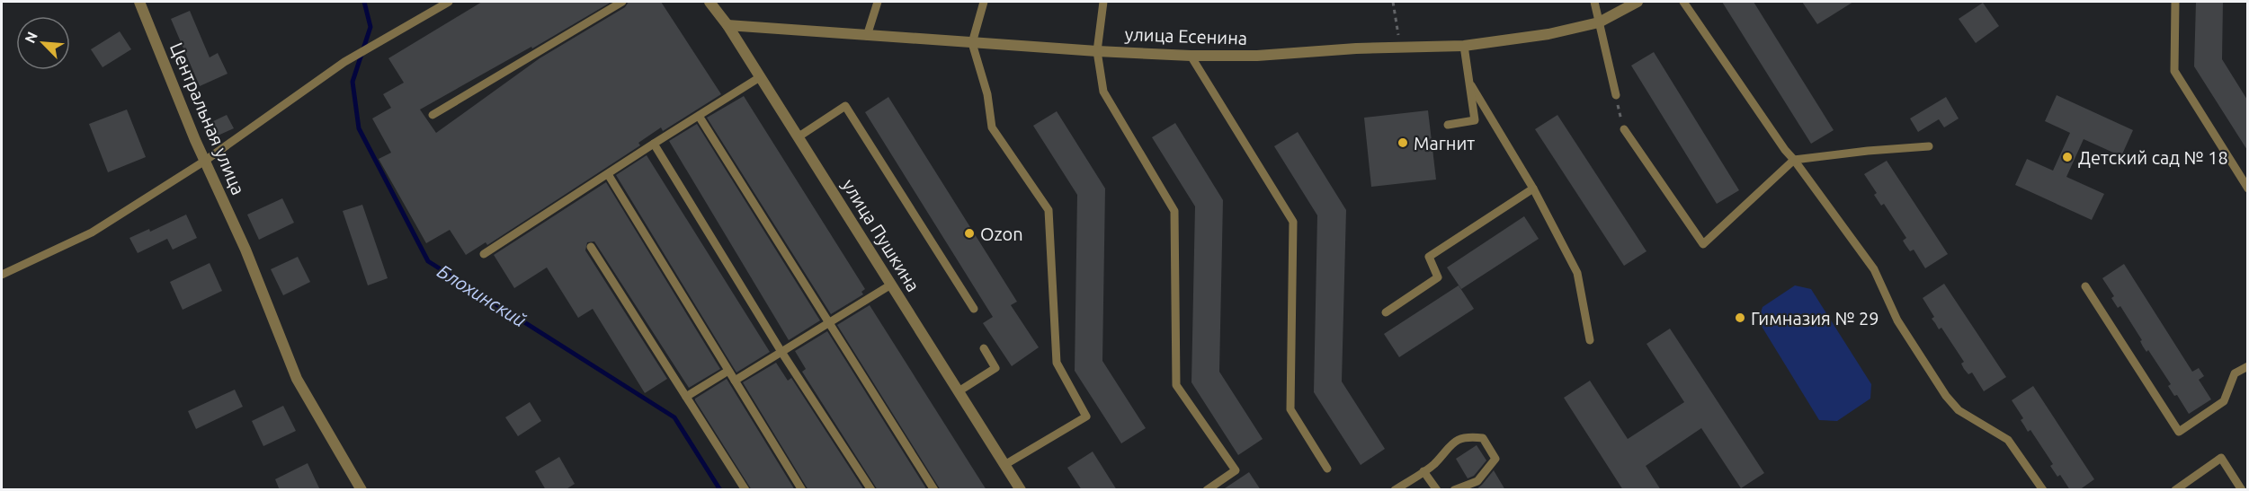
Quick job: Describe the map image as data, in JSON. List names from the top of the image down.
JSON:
{
  "streets": {
    "street": ["улица Есенина", "Центральная улица", "улица Пушкина"]
  },
  "crossings": [
    ["улица Есенина", "улица Пушкина"]
  ],
  "water": ["Блохинский"],
  "places": [
    "Магнит",
    "Детский сад № 18",
    "Ozon",
    "Гимназия № 29"
  ],
  "north": "top left"
}
